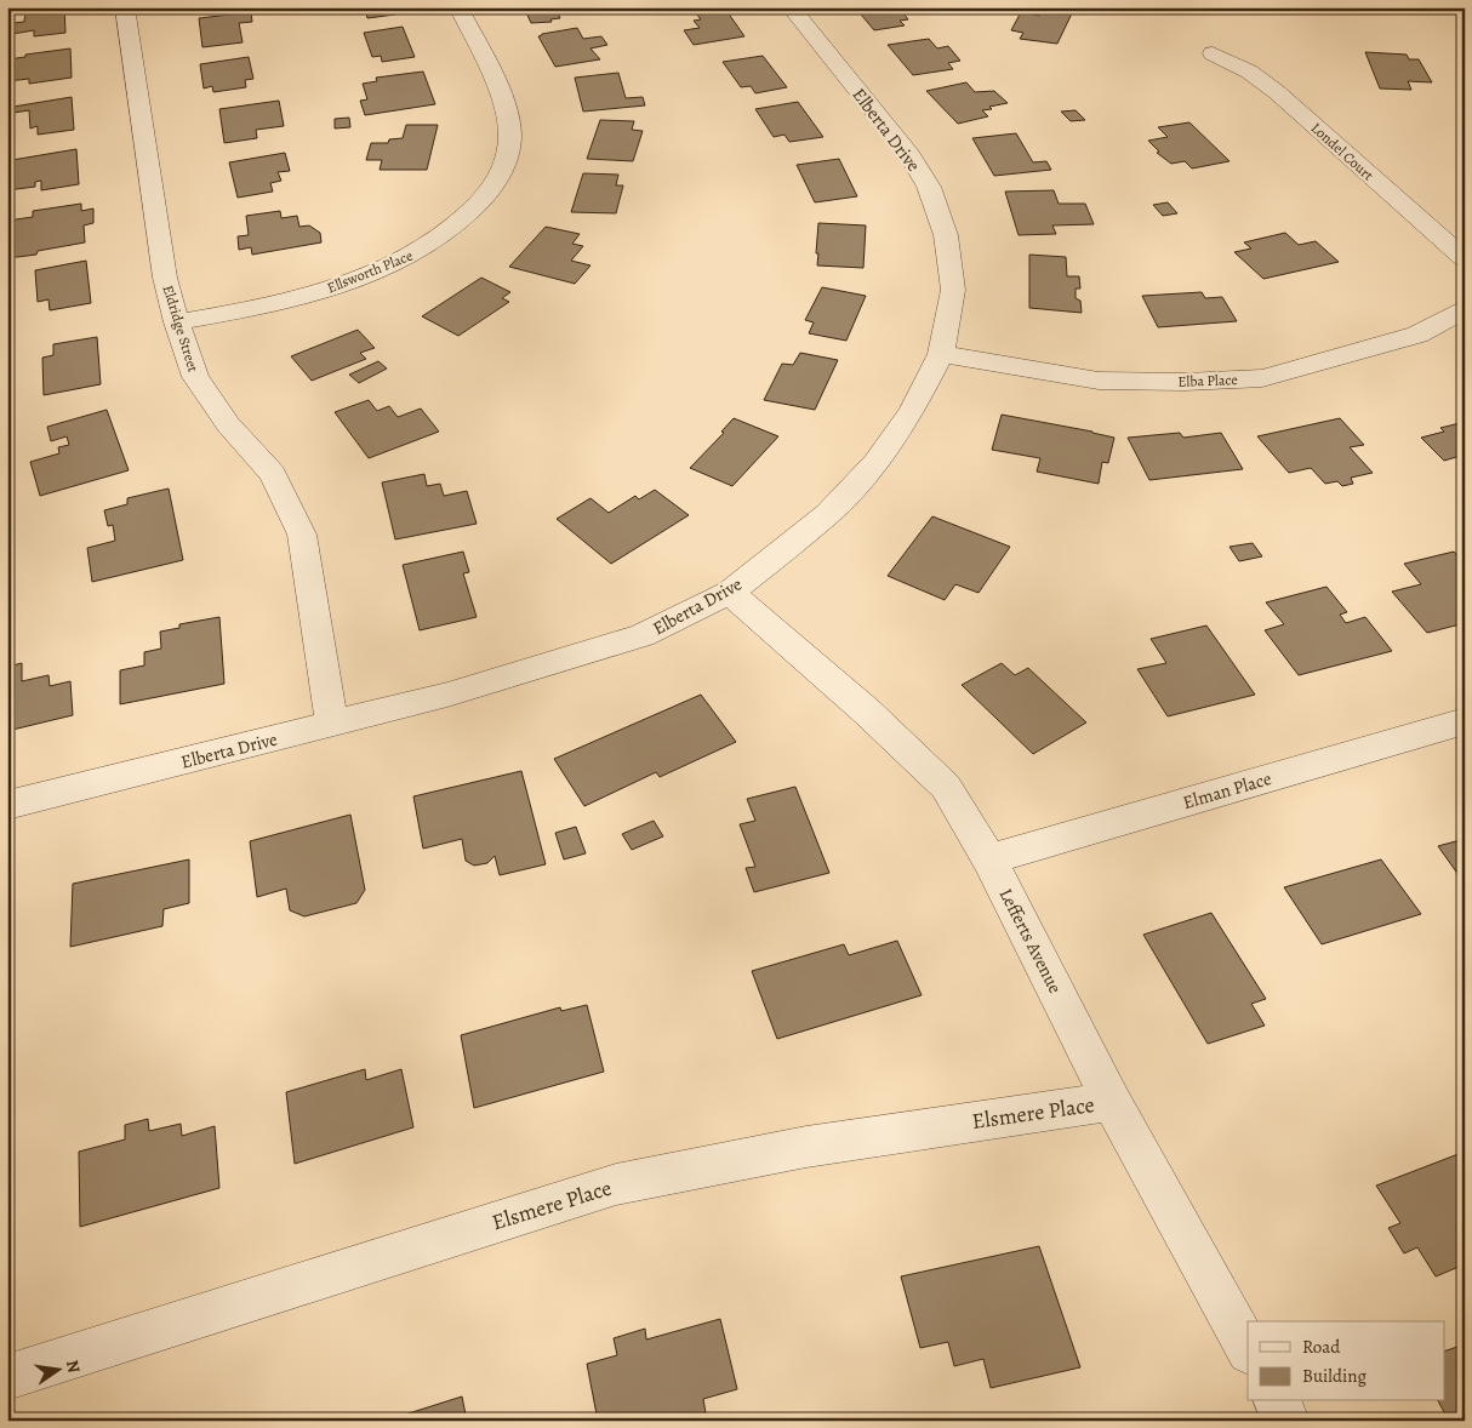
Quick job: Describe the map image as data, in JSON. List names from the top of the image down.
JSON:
{
  "streets": {
    "street": [
      "Elberta Drive",
      "Londel Court",
      "Ellsworth Place",
      "Eldridge Street",
      "Elba Place",
      "Elman Place",
      "Lefferts Avenue",
      "Elsmere Place"
    ]
  },
  "crossings": [
    ["Elberta Drive", "Eldridge Street"],
    ["Elberta Drive", "Elba Place"],
    ["Elberta Drive", "Lefferts Avenue"],
    ["Ellsworth Place", "Eldridge Street"],
    ["Elman Place", "Lefferts Avenue"],
    ["Lefferts Avenue", "Elsmere Place"]
  ],
  "legend": ["Road", "Building"],
  "north": "right"
}
